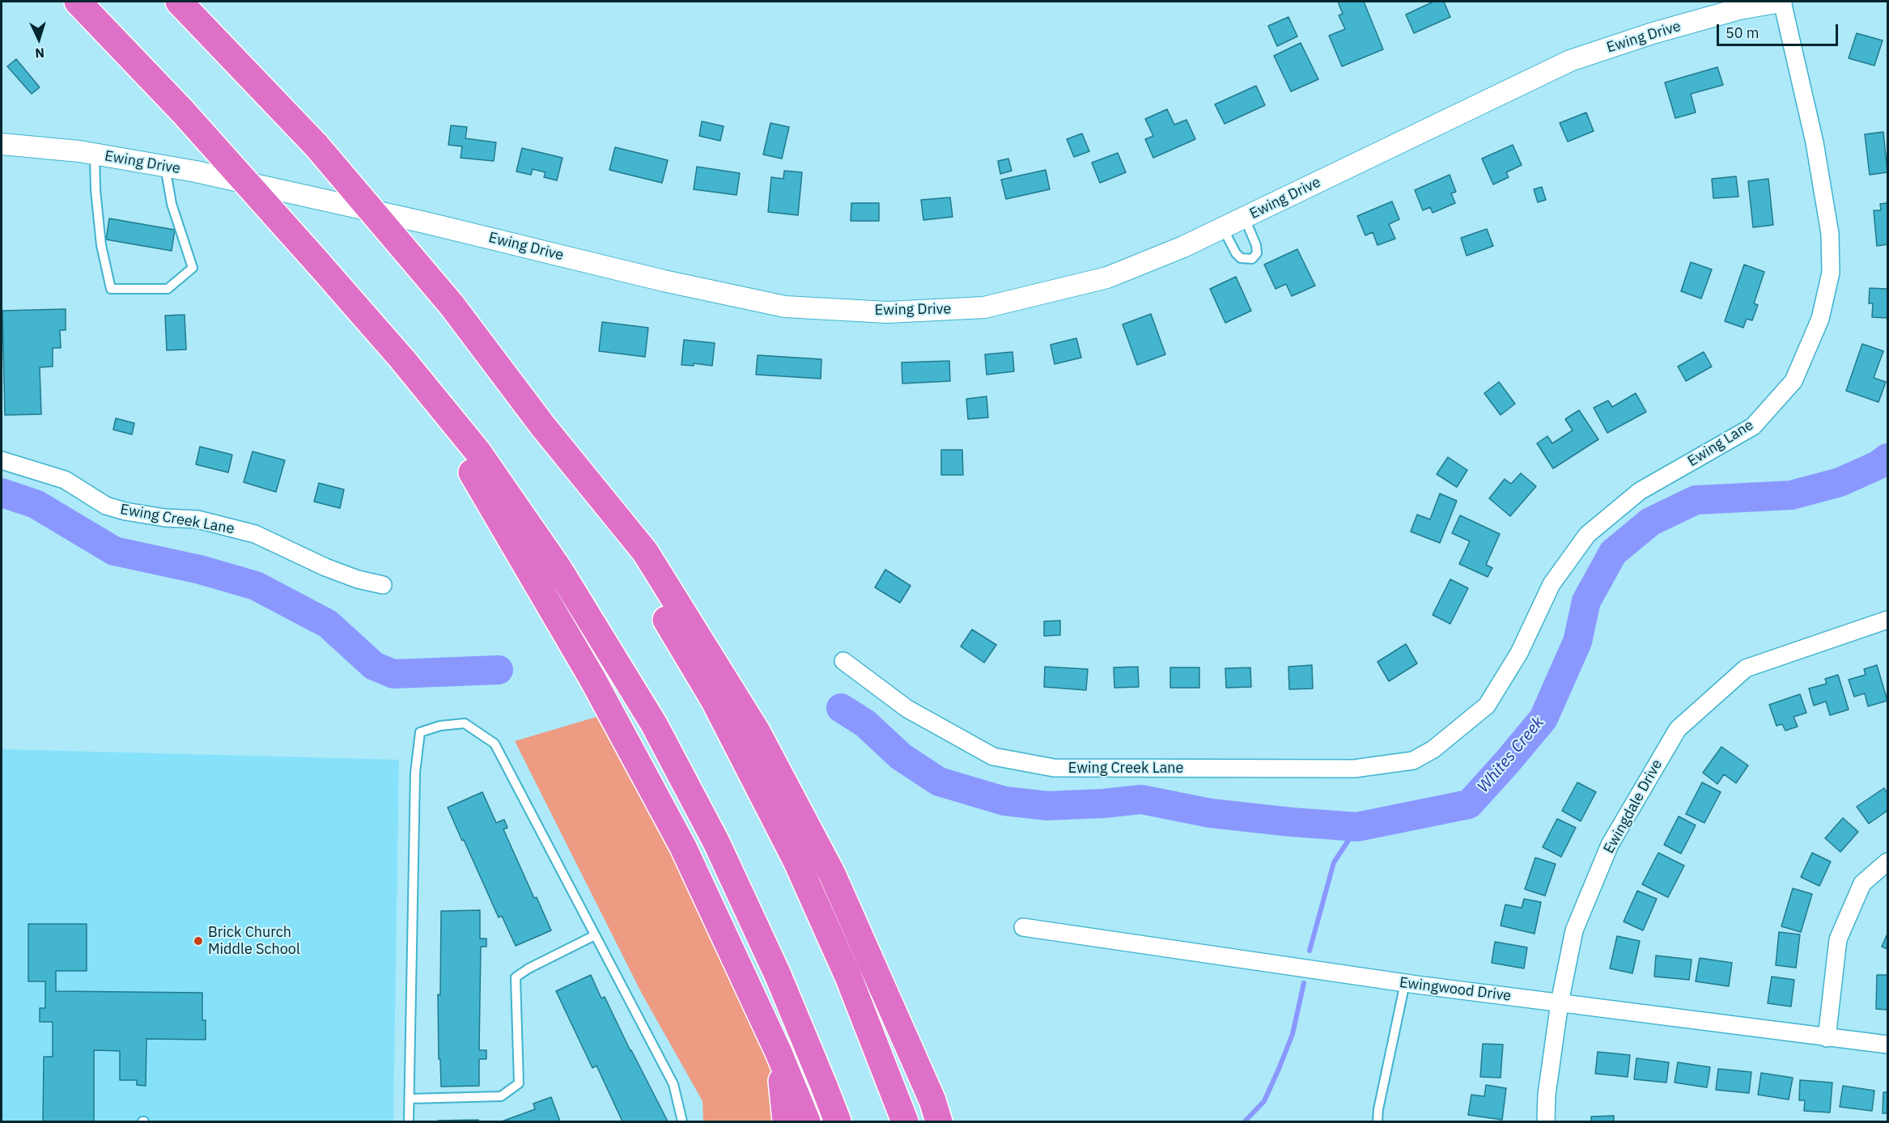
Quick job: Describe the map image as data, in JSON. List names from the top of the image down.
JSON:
{
  "streets": {
    "street": [
      "Ewing Drive",
      "Ewing Lane",
      "Ewing Creek Lane",
      "Ewingdale Drive",
      "Ewingwood Drive"
    ]
  },
  "crossings": [
    ["Ewing Drive", "Ewing Lane"],
    ["Ewing Lane", "Ewing Creek Lane"],
    ["Ewingdale Drive", "Ewingwood Drive"]
  ],
  "water": ["Whites Creek"],
  "places": ["Brick Church Middle School"],
  "scale_bar": "50 m",
  "north": "bottom"
}
